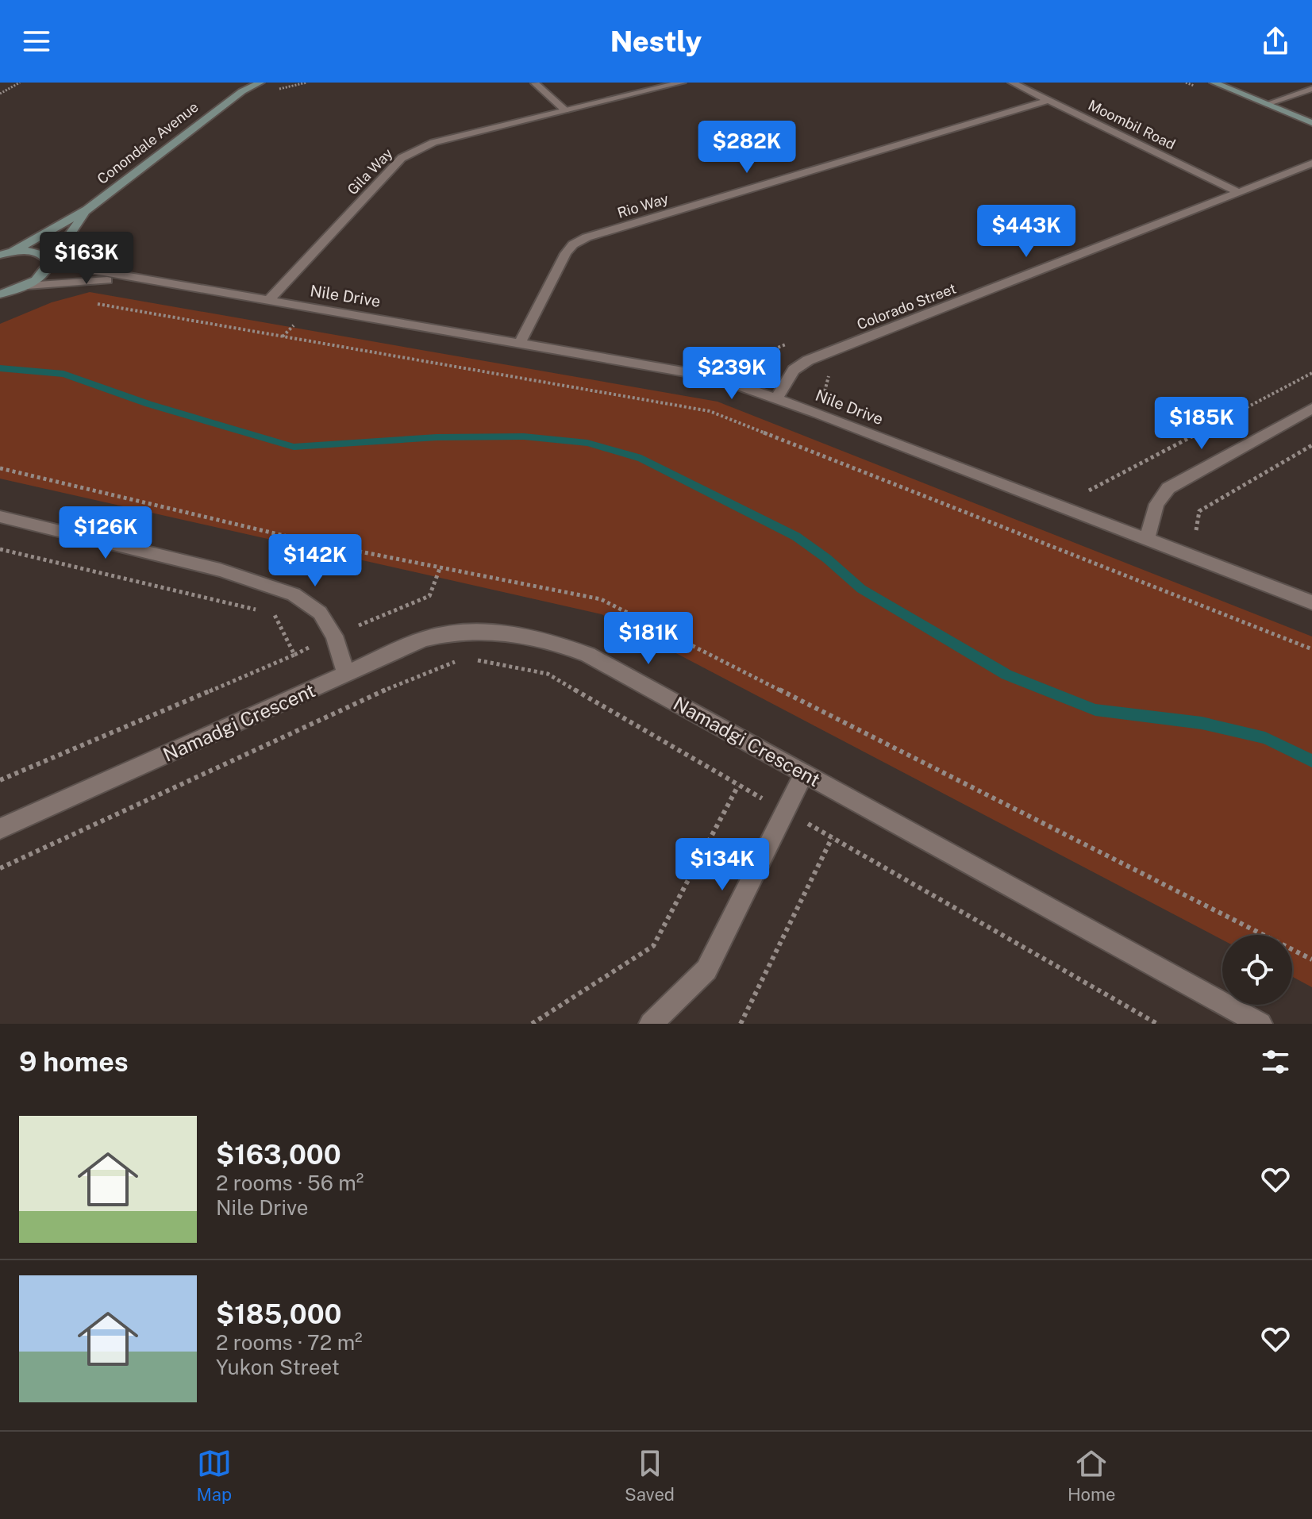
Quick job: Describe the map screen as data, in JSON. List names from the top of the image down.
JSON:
{
  "streets": {
    "street": [
      "Moombil Road",
      "Conondale Avenue",
      "Gila Way",
      "Rio Way",
      "Nile Drive",
      "Colorado Street",
      "Namadgi Crescent"
    ]
  },
  "crossings": [
    ["Moombil Road", "Rio Way"],
    ["Moombil Road", "Colorado Street"],
    ["Conondale Avenue", "Nile Drive"],
    ["Gila Way", "Nile Drive"],
    ["Rio Way", "Nile Drive"],
    ["Nile Drive", "Colorado Street"]
  ],
  "page": {
    "header": "Nestly",
    "price": [
      "$282K",
      "$443K",
      "$163K",
      "$239K",
      "$185K",
      "$126K",
      "$142K",
      "$181K",
      "$134K"
    ],
    "heading": "9 homes",
    "list": [
      {
        "name": "$163,000",
        "note": "2 rooms · 56 m² · Nile Drive"
      },
      {
        "name": "$185,000",
        "note": "2 rooms · 72 m² · Yukon Street"
      }
    ],
    "tabs": ["Map", "Saved", "Home"]
  }
}
